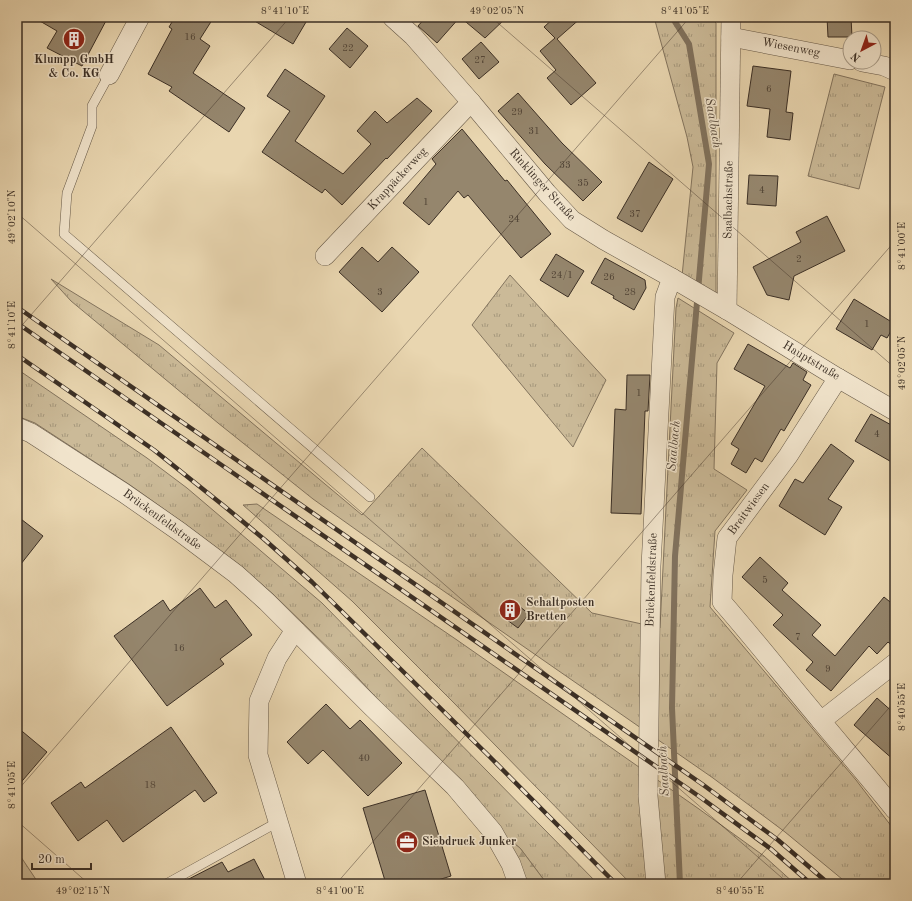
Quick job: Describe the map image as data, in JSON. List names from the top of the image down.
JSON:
{
  "streets": {
    "street": [
      "Wiesenweg",
      "Krappäckerweg",
      "Rinklinger Straße",
      "Saalbachstraße",
      "Hauptstraße",
      "Breitwiesen",
      "Brückenfeldstraße"
    ]
  },
  "crossings": [
    ["Wiesenweg", "Saalbachstraße"],
    ["Krappäckerweg", "Rinklinger Straße"],
    ["Rinklinger Straße", "Saalbachstraße"],
    ["Rinklinger Straße", "Hauptstraße"],
    ["Rinklinger Straße", "Brückenfeldstraße"],
    ["Saalbachstraße", "Hauptstraße"],
    ["Hauptstraße", "Breitwiesen"]
  ],
  "water": ["Saalbach"],
  "places": {
    "building": ["Klumpp GmbH & Co. KG", "Schaltposten Bretten"],
    "office": ["Siebdruck Junker"]
  },
  "house_numbers": [
    "16",
    "22",
    "27",
    "6",
    "29",
    "31",
    "33",
    "35",
    "4",
    "1",
    "37",
    "24",
    "2",
    "24/1",
    "26",
    "3",
    "28",
    "1",
    "1",
    "4",
    "5",
    "7",
    "16",
    "9",
    "40",
    "18"
  ],
  "scale_bar": "20 m",
  "north": "bottom left",
  "coordinates": [
    "8°41'10\"E",
    "49°02'05\"N",
    "8°41'05\"E",
    "49°02'10\"N",
    "8°41'00\"E",
    "8°40'55\"E",
    "49°02'15\"N"
  ]
}
